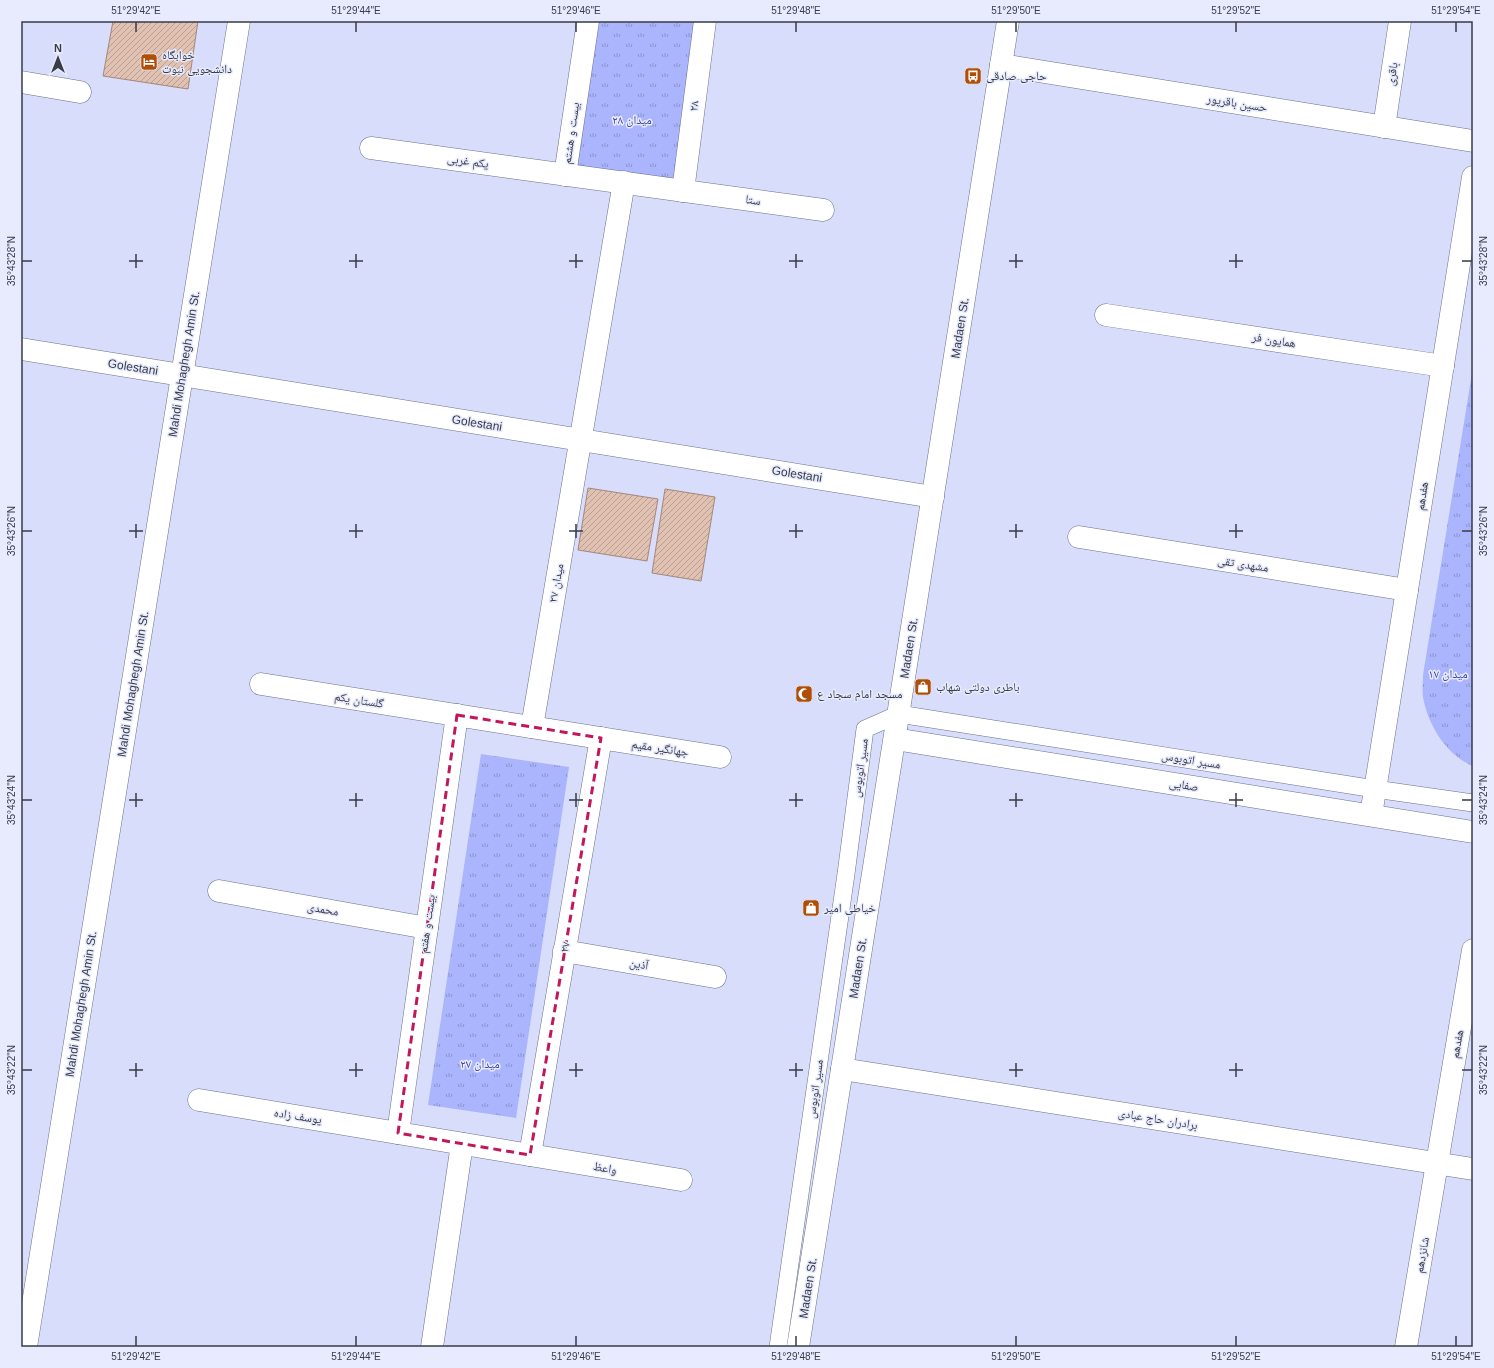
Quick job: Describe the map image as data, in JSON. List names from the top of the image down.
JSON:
{
  "streets": {
    "street": [
      "باقری",
      "حسین باقرپور",
      "۲۸",
      "بیست و هشتم",
      "یکم غربی",
      "ستا",
      "Madaen St.",
      "همایون فر",
      "Mahdi Mohaghegh Amin St.",
      "Golestani",
      "هفدهم",
      "مشهدی تقی",
      "میدان ۲۷",
      "گلستان یکم",
      "جهانگیر مقیم",
      "صفایی",
      "محمدی",
      "بیست و هفتم",
      "۲۷",
      "آذین",
      "یوسف زاده",
      "برادران حاج عبادی",
      "واعظ",
      "شانزدهم"
    ],
    "lane": ["مسیر اتوبوس"]
  },
  "crossings": [
    ["باقری", "حسین باقرپور"],
    ["حسین باقرپور", "Madaen St."],
    ["۲۸", "بیست و هشتم"],
    ["۲۸", "ستا"],
    ["بیست و هشتم", "یکم غربی"],
    ["بیست و هشتم", "ستا"],
    ["Madaen St.", "Golestani"],
    ["Madaen St.", "مسیر اتوبوس"],
    ["Madaen St.", "صفایی"],
    ["Madaen St.", "برادران حاج عبادی"],
    ["همایون فر", "هفدهم"],
    ["Mahdi Mohaghegh Amin St.", "Golestani"],
    ["Golestani", "میدان ۲۷"],
    ["هفدهم", "مشهدی تقی"],
    ["هفدهم", "مسیر اتوبوس"],
    ["هفدهم", "صفایی"],
    ["هفدهم", "برادران حاج عبادی"],
    ["هفدهم", "شانزدهم"],
    ["میدان ۲۷", "گلستان یکم"],
    ["میدان ۲۷", "جهانگیر مقیم"],
    ["گلستان یکم", "جهانگیر مقیم"],
    ["گلستان یکم", "بیست و هفتم"],
    ["جهانگیر مقیم", "۲۷"],
    ["محمدی", "بیست و هفتم"],
    ["بیست و هفتم", "یوسف زاده"],
    ["۲۷", "آذین"],
    ["۲۷", "واعظ"],
    ["یوسف زاده", "واعظ"],
    ["برادران حاج عبادی", "شانزدهم"]
  ],
  "parks": ["میدان ۲۸", "میدان ۱۷", "میدان ۲۷"],
  "places": {
    "hotel": ["خوابگاه دانشجویی نبوت"],
    "bus stop": ["حاجی صادقی"],
    "shop": ["باطری دولتی شهاب", "خیاطی امیر"],
    "mosque": ["مسجد امام سجاد ع"]
  },
  "north": "top",
  "coordinates": [
    "51°29'42\"E",
    "51°29'44\"E",
    "51°29'46\"E",
    "51°29'48\"E",
    "51°29'50\"E",
    "51°29'52\"E",
    "51°29'54\"E",
    "35°43'28\"N",
    "35°43'26\"N",
    "35°43'24\"N",
    "35°43'22\"N"
  ]
}
